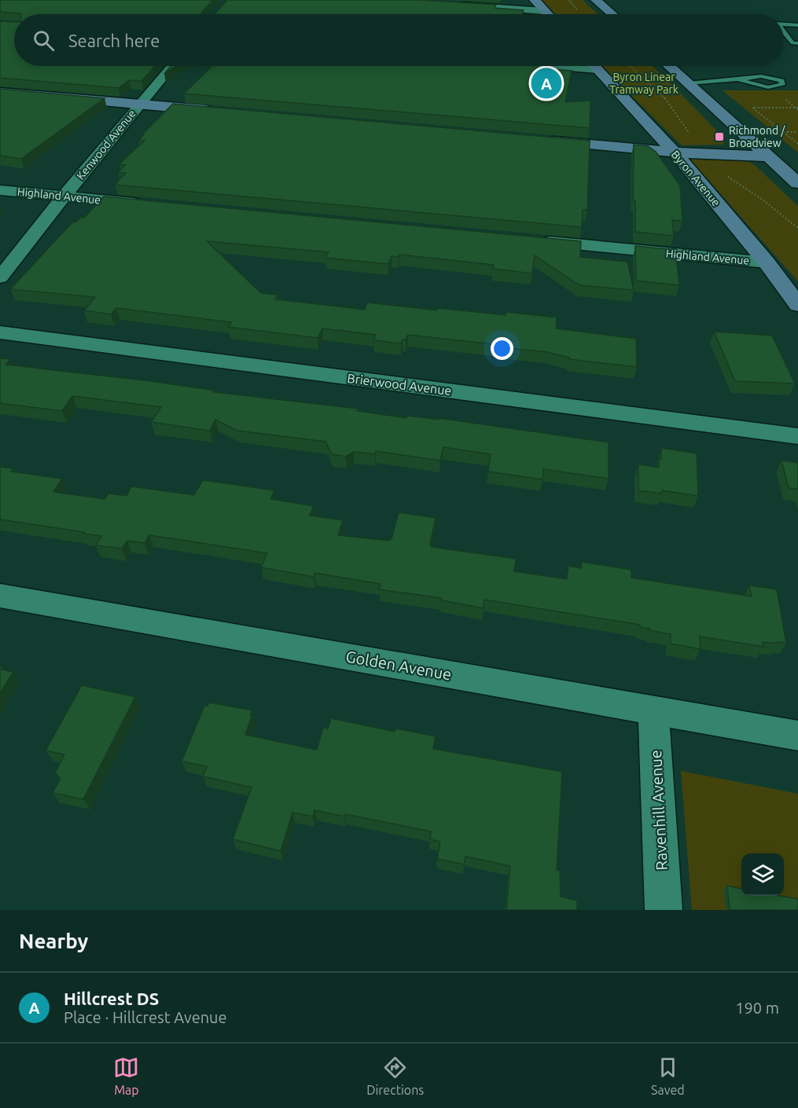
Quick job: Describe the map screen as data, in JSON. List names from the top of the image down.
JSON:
{
  "streets": {
    "street": [
      "Kenwood Avenue",
      "Byron Avenue",
      "Highland Avenue",
      "Brierwood Avenue",
      "Golden Avenue",
      "Ravenhill Avenue"
    ]
  },
  "crossings": [
    ["Kenwood Avenue", "Highland Avenue"],
    ["Byron Avenue", "Highland Avenue"],
    ["Golden Avenue", "Ravenhill Avenue"]
  ],
  "parks": ["Byron Linear Tramway Park"],
  "places": {
    "transit": ["Richmond / Broadview"]
  },
  "page": {
    "search": "Search here",
    "pins": "A",
    "heading": "Nearby",
    "list": [
      {
        "mark": "A",
        "name": "Hillcrest DS",
        "note": "Place · Hillcrest Avenue",
        "value": "190 m"
      }
    ],
    "nav": ["Map", "Directions", "Saved"]
  }
}
